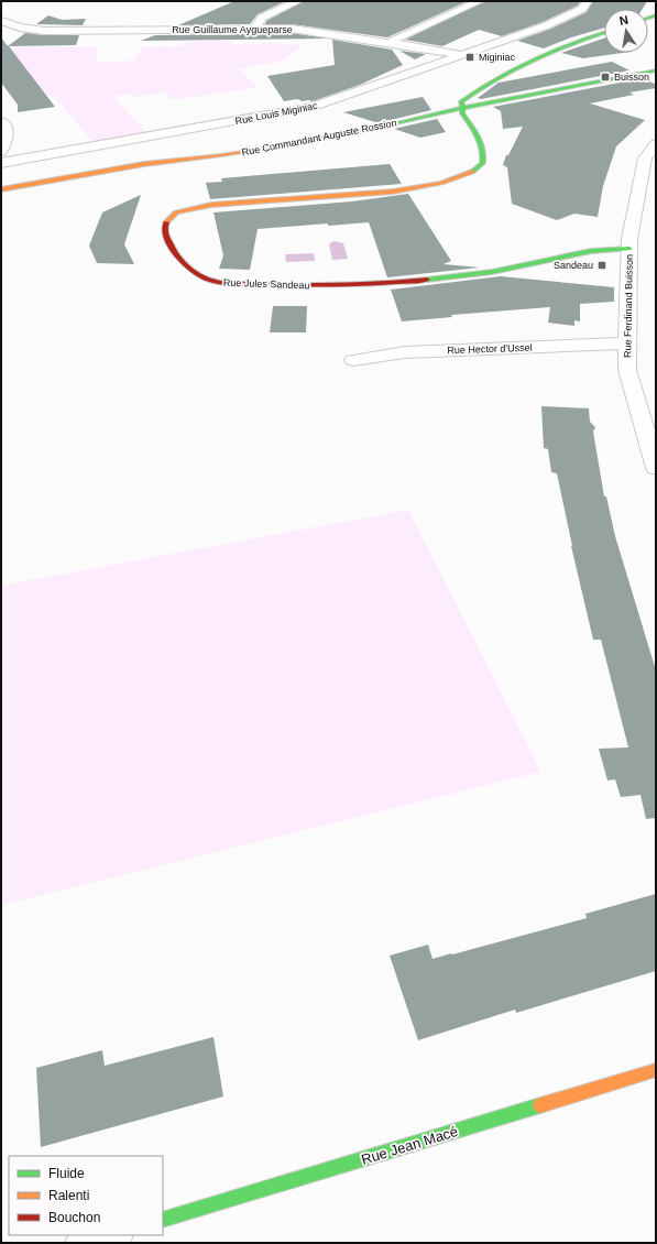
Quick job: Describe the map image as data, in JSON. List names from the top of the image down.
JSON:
{
  "streets": {
    "street": [
      "Rue Guillaume Aygueparse",
      "Rue Louis Miginiac",
      "Rue Commandant Auguste Rossion",
      "Rue Jules Sandeau",
      "Rue Ferdinand Buisson",
      "Rue Hector d'Ussel",
      "Rue Jean Macé"
    ]
  },
  "crossings": [
    ["Rue Guillaume Aygueparse", "Rue Louis Miginiac"],
    ["Rue Commandant Auguste Rossion", "Rue Jules Sandeau"],
    ["Rue Jules Sandeau", "Rue Ferdinand Buisson"],
    ["Rue Ferdinand Buisson", "Rue Hector d'Ussel"]
  ],
  "places": {
    "transit": ["Miginiac", "Buisson", "Sandeau"]
  },
  "legend": ["Fluide", "Ralenti", "Bouchon"],
  "north": "top"
}
